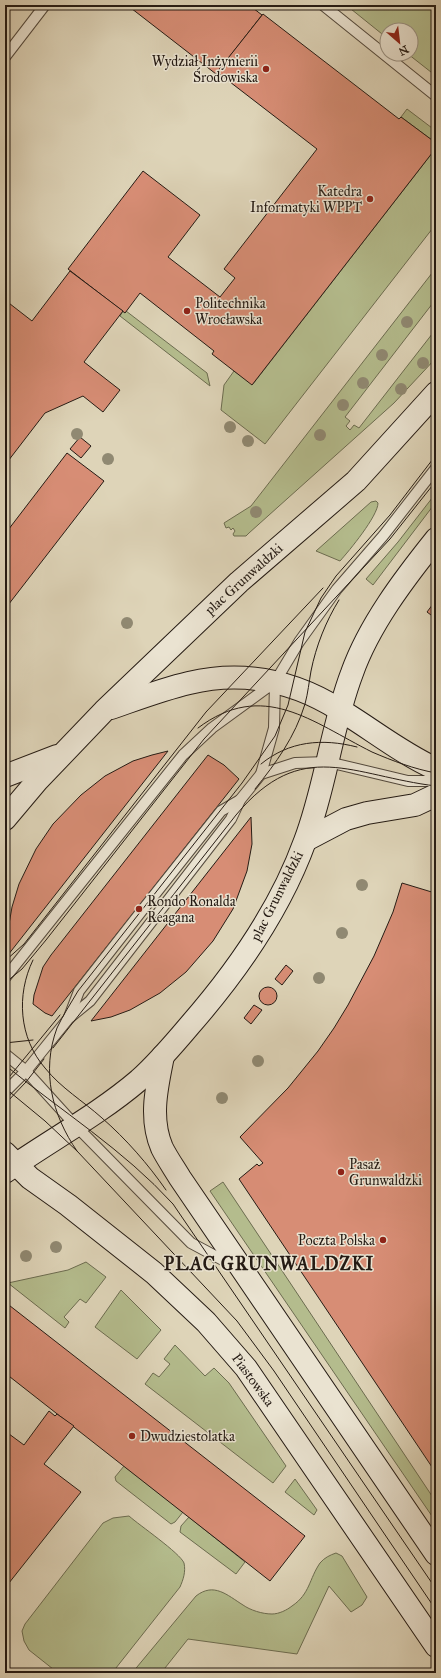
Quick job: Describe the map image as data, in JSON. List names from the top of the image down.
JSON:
{
  "streets": {
    "street": ["plac Grunwaldzki", "Piastowska"]
  },
  "crossings": [
    ["plac Grunwaldzki", "Piastowska"]
  ],
  "districts": ["PLAC GRUNWALDZKI"],
  "places": [
    "Wydział Inżynierii Środowiska",
    "Katedra Informatyki WPPT",
    "Politechnika Wrocławska",
    "Rondo Ronalda Reagana",
    "Pasaż Grunwaldzki",
    "Poczta Polska",
    "Dwudziestolatka"
  ],
  "north": "bottom right"
}
